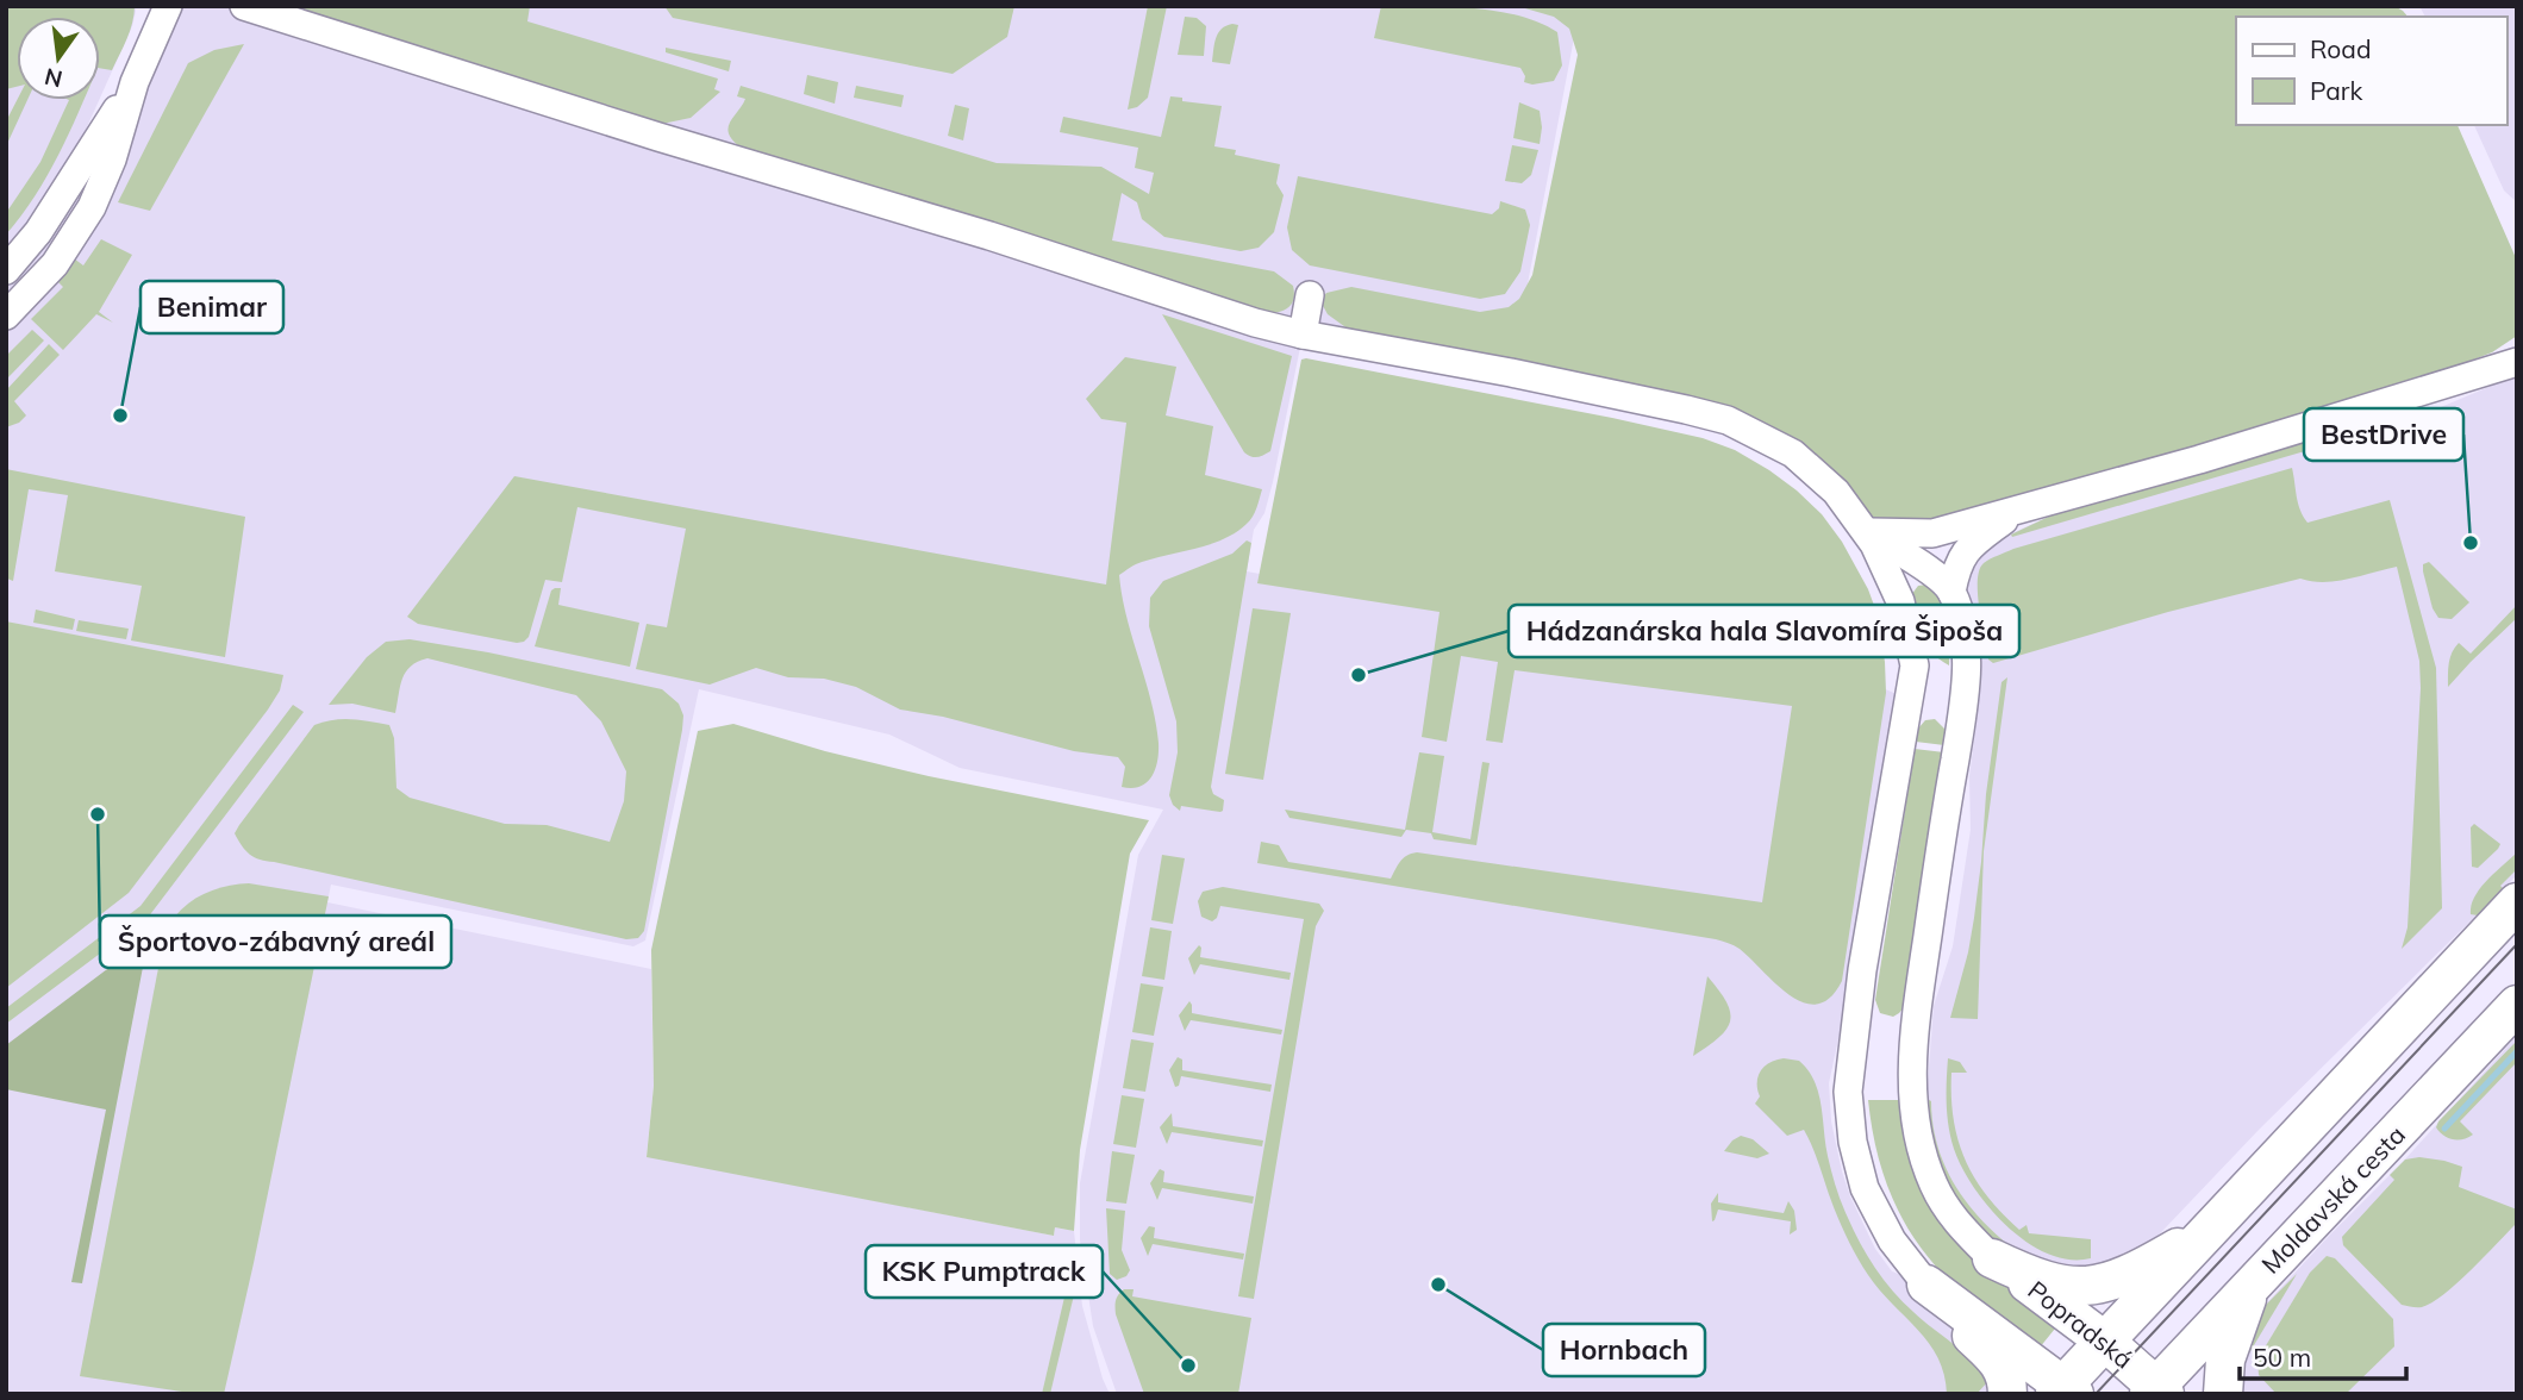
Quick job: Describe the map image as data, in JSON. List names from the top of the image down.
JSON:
{
  "streets": {
    "street": ["Moldavská cesta", "Popradská"]
  },
  "crossings": [
    ["Moldavská cesta", "Popradská"]
  ],
  "places": [
    "Benimar",
    "BestDrive",
    "Hádzanárska hala Slavomíra Šipoša",
    "Športovo-zábavný areál",
    "Hornbach",
    "KSK Pumptrack"
  ],
  "legend": ["Road", "Park"],
  "scale_bar": "50 m",
  "north": "bottom"
}
